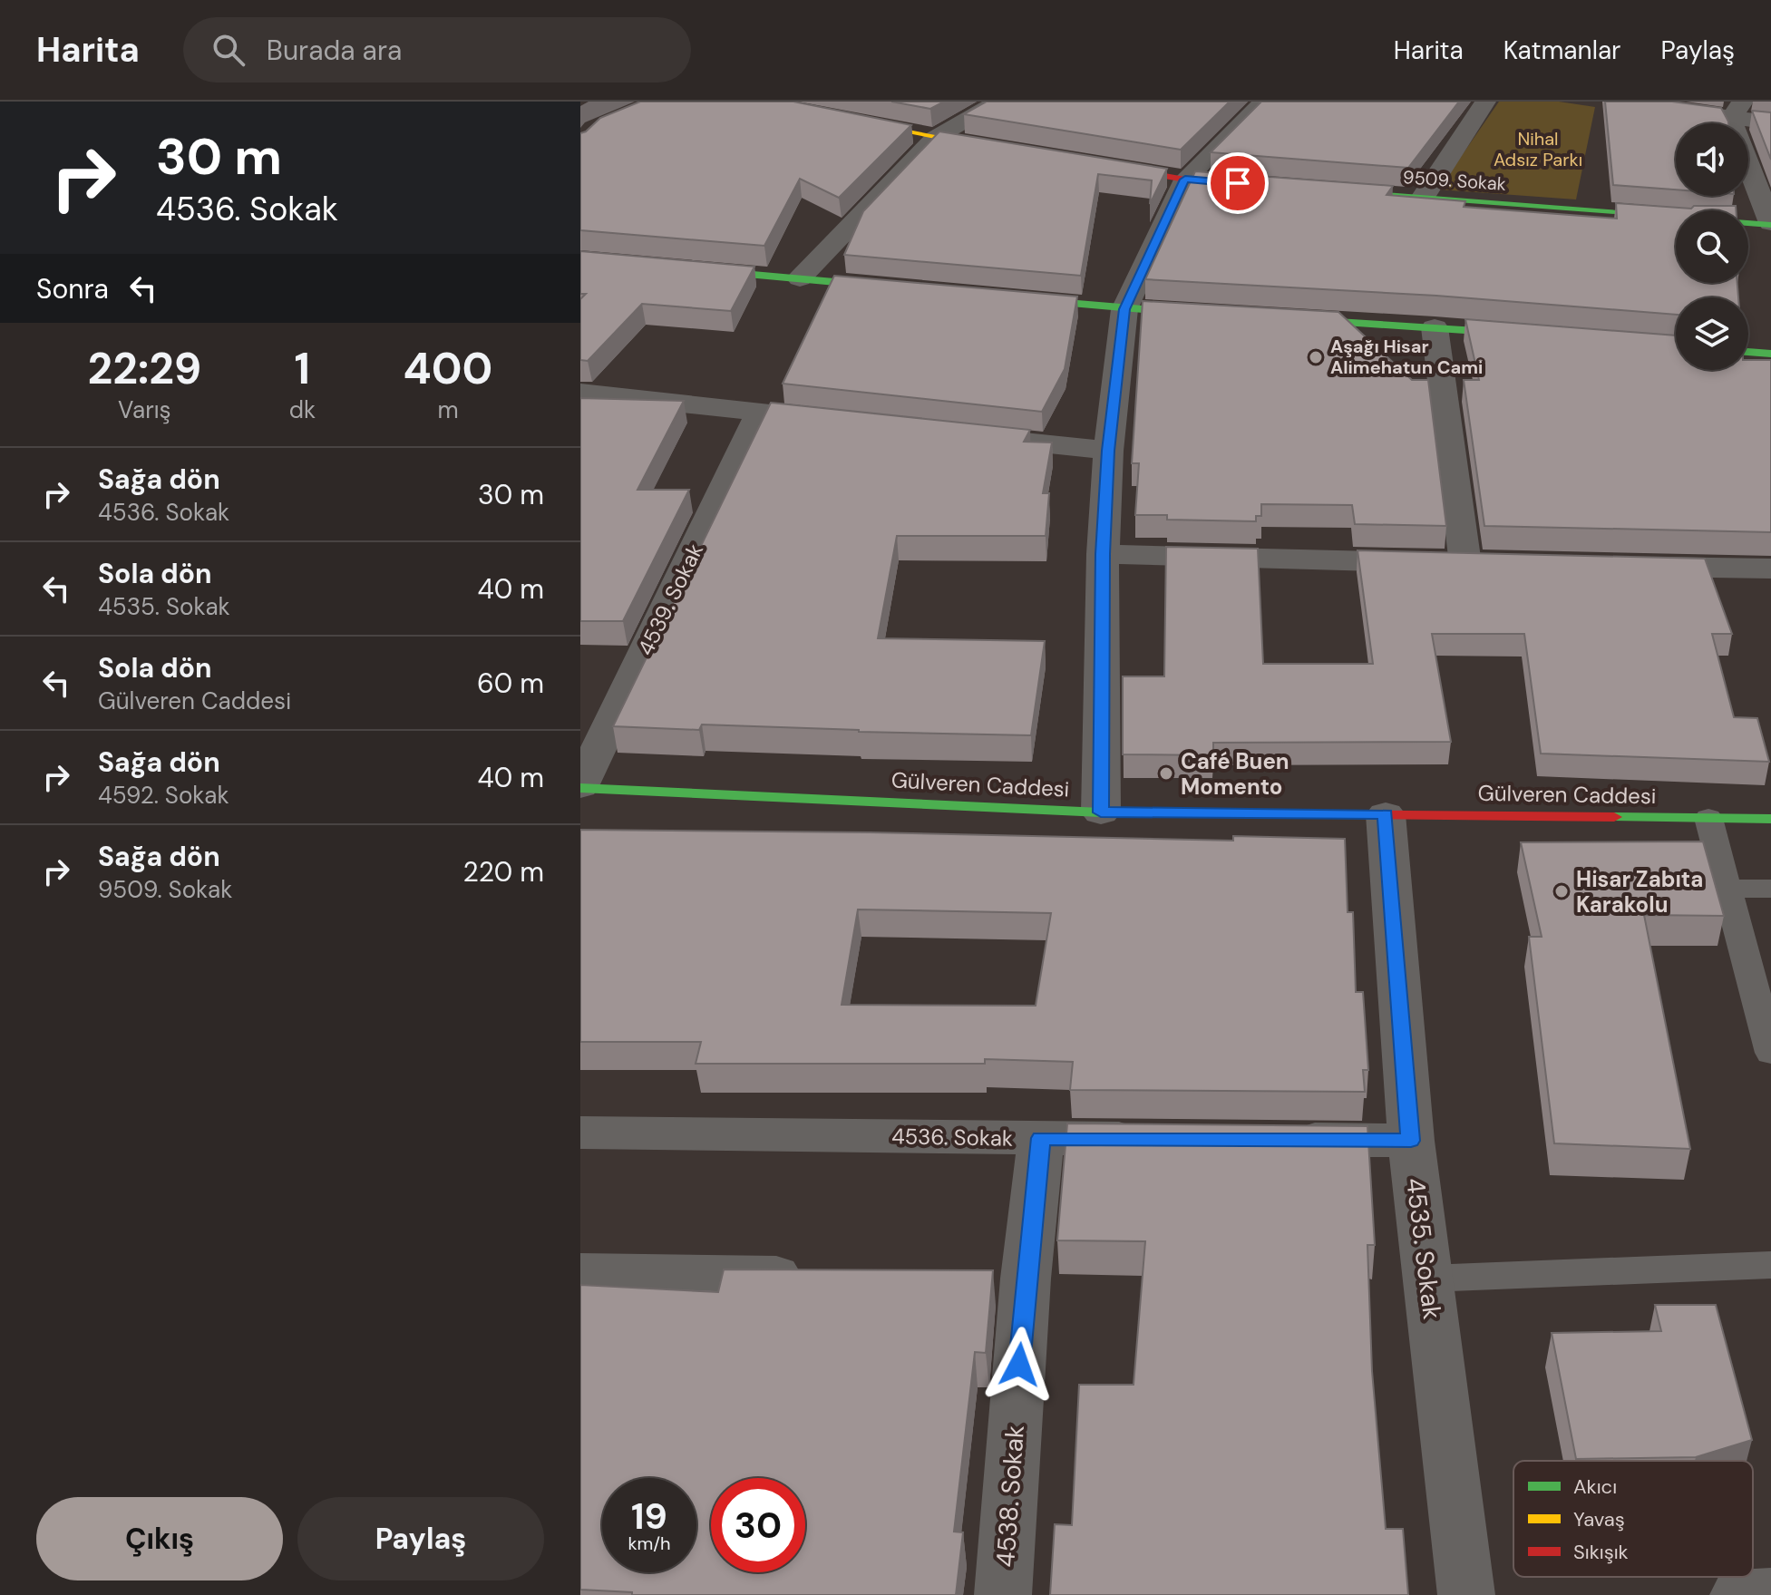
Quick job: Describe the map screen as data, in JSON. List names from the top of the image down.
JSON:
{
  "streets": {
    "street": [
      "9509. Sokak",
      "4539. Sokak",
      "Gülveren Caddesi",
      "4536. Sokak",
      "4535. Sokak",
      "4538. Sokak"
    ]
  },
  "crossings": [
    ["4539. Sokak", "Gülveren Caddesi"],
    ["Gülveren Caddesi", "4535. Sokak"],
    ["4536. Sokak", "4538. Sokak"]
  ],
  "parks": ["Nihal Adsız Parkı"],
  "places": ["Aşağı Hisar Alimehatun Cami", "Café Buen Momento", "Hisar Zabıta Karakolu"],
  "legend": ["Akıcı", "Yavaş", "Sıkışık"],
  "page": {
    "header": "Harita",
    "search": "Burada ara",
    "nav": ["Harita", "Katmanlar", "Paylaş"],
    "turn": ["30 m", "4536. Sokak"],
    "then": "Sonra",
    "eta": [
      "22:29",
      "Varış",
      "1",
      "dk",
      "400",
      "m"
    ],
    "list": [
      {
        "name": "Sağa dön",
        "note": "4536. Sokak",
        "value": "30 m"
      },
      {
        "name": "Sola dön",
        "note": "4535. Sokak",
        "value": "40 m"
      },
      {
        "name": "Sola dön",
        "note": "Gülveren Caddesi",
        "value": "60 m"
      },
      {
        "name": "Sağa dön",
        "note": "4592. Sokak",
        "value": "40 m"
      },
      {
        "name": "Sağa dön",
        "note": "9509. Sokak",
        "value": "220 m"
      }
    ],
    "speed": "19 km/h",
    "limit": "30",
    "buttons": ["Çıkış", "Paylaş"]
  }
}
